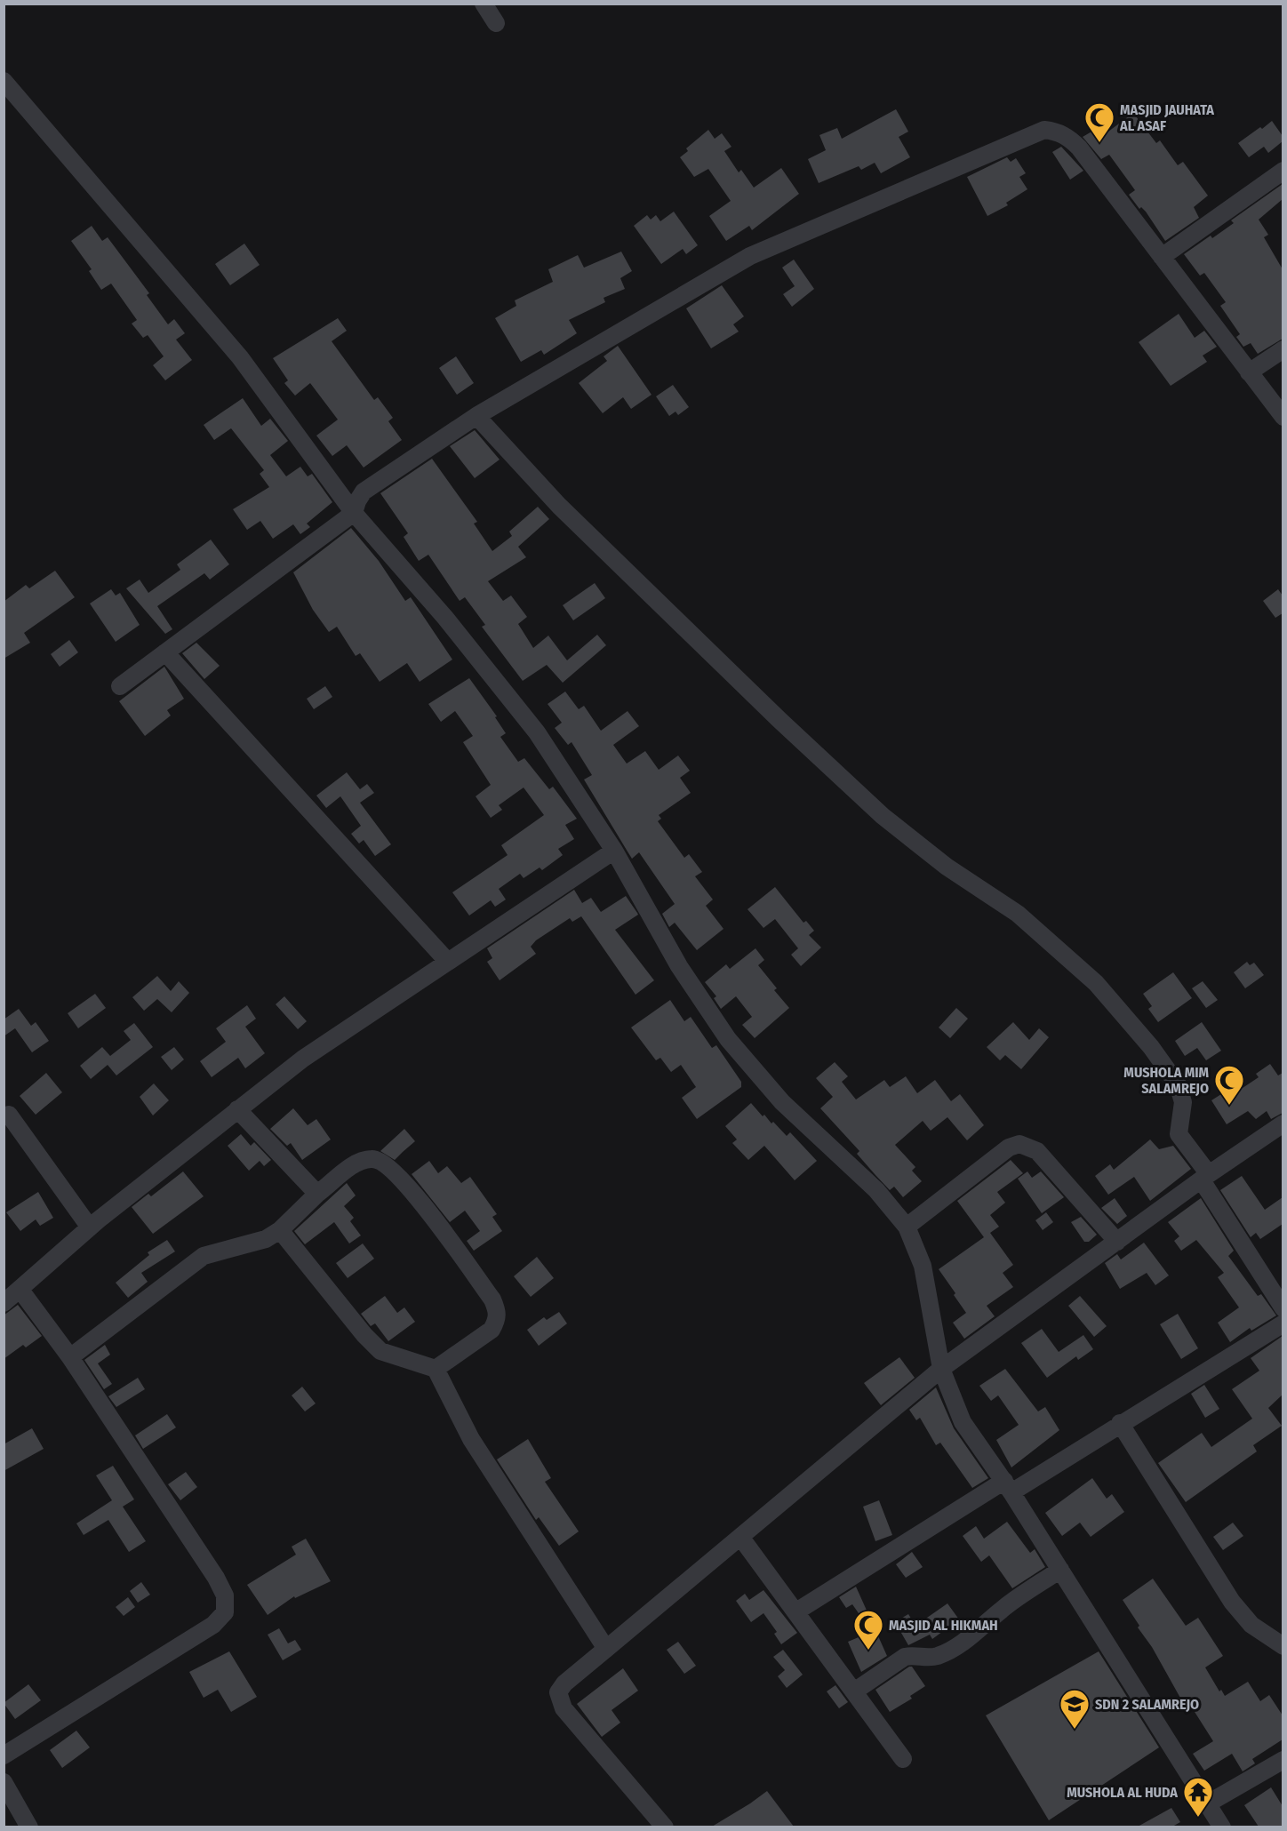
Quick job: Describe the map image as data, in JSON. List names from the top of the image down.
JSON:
{
  "places": {
    "mosque": ["MASJID JAUHATA AL ASAF", "MUSHOLA MIM SALAMREJO", "MASJID AL HIKMAH"],
    "school or university": ["SDN 2 SALAMREJO"],
    "temple": ["MUSHOLA AL HUDA"]
  }
}
